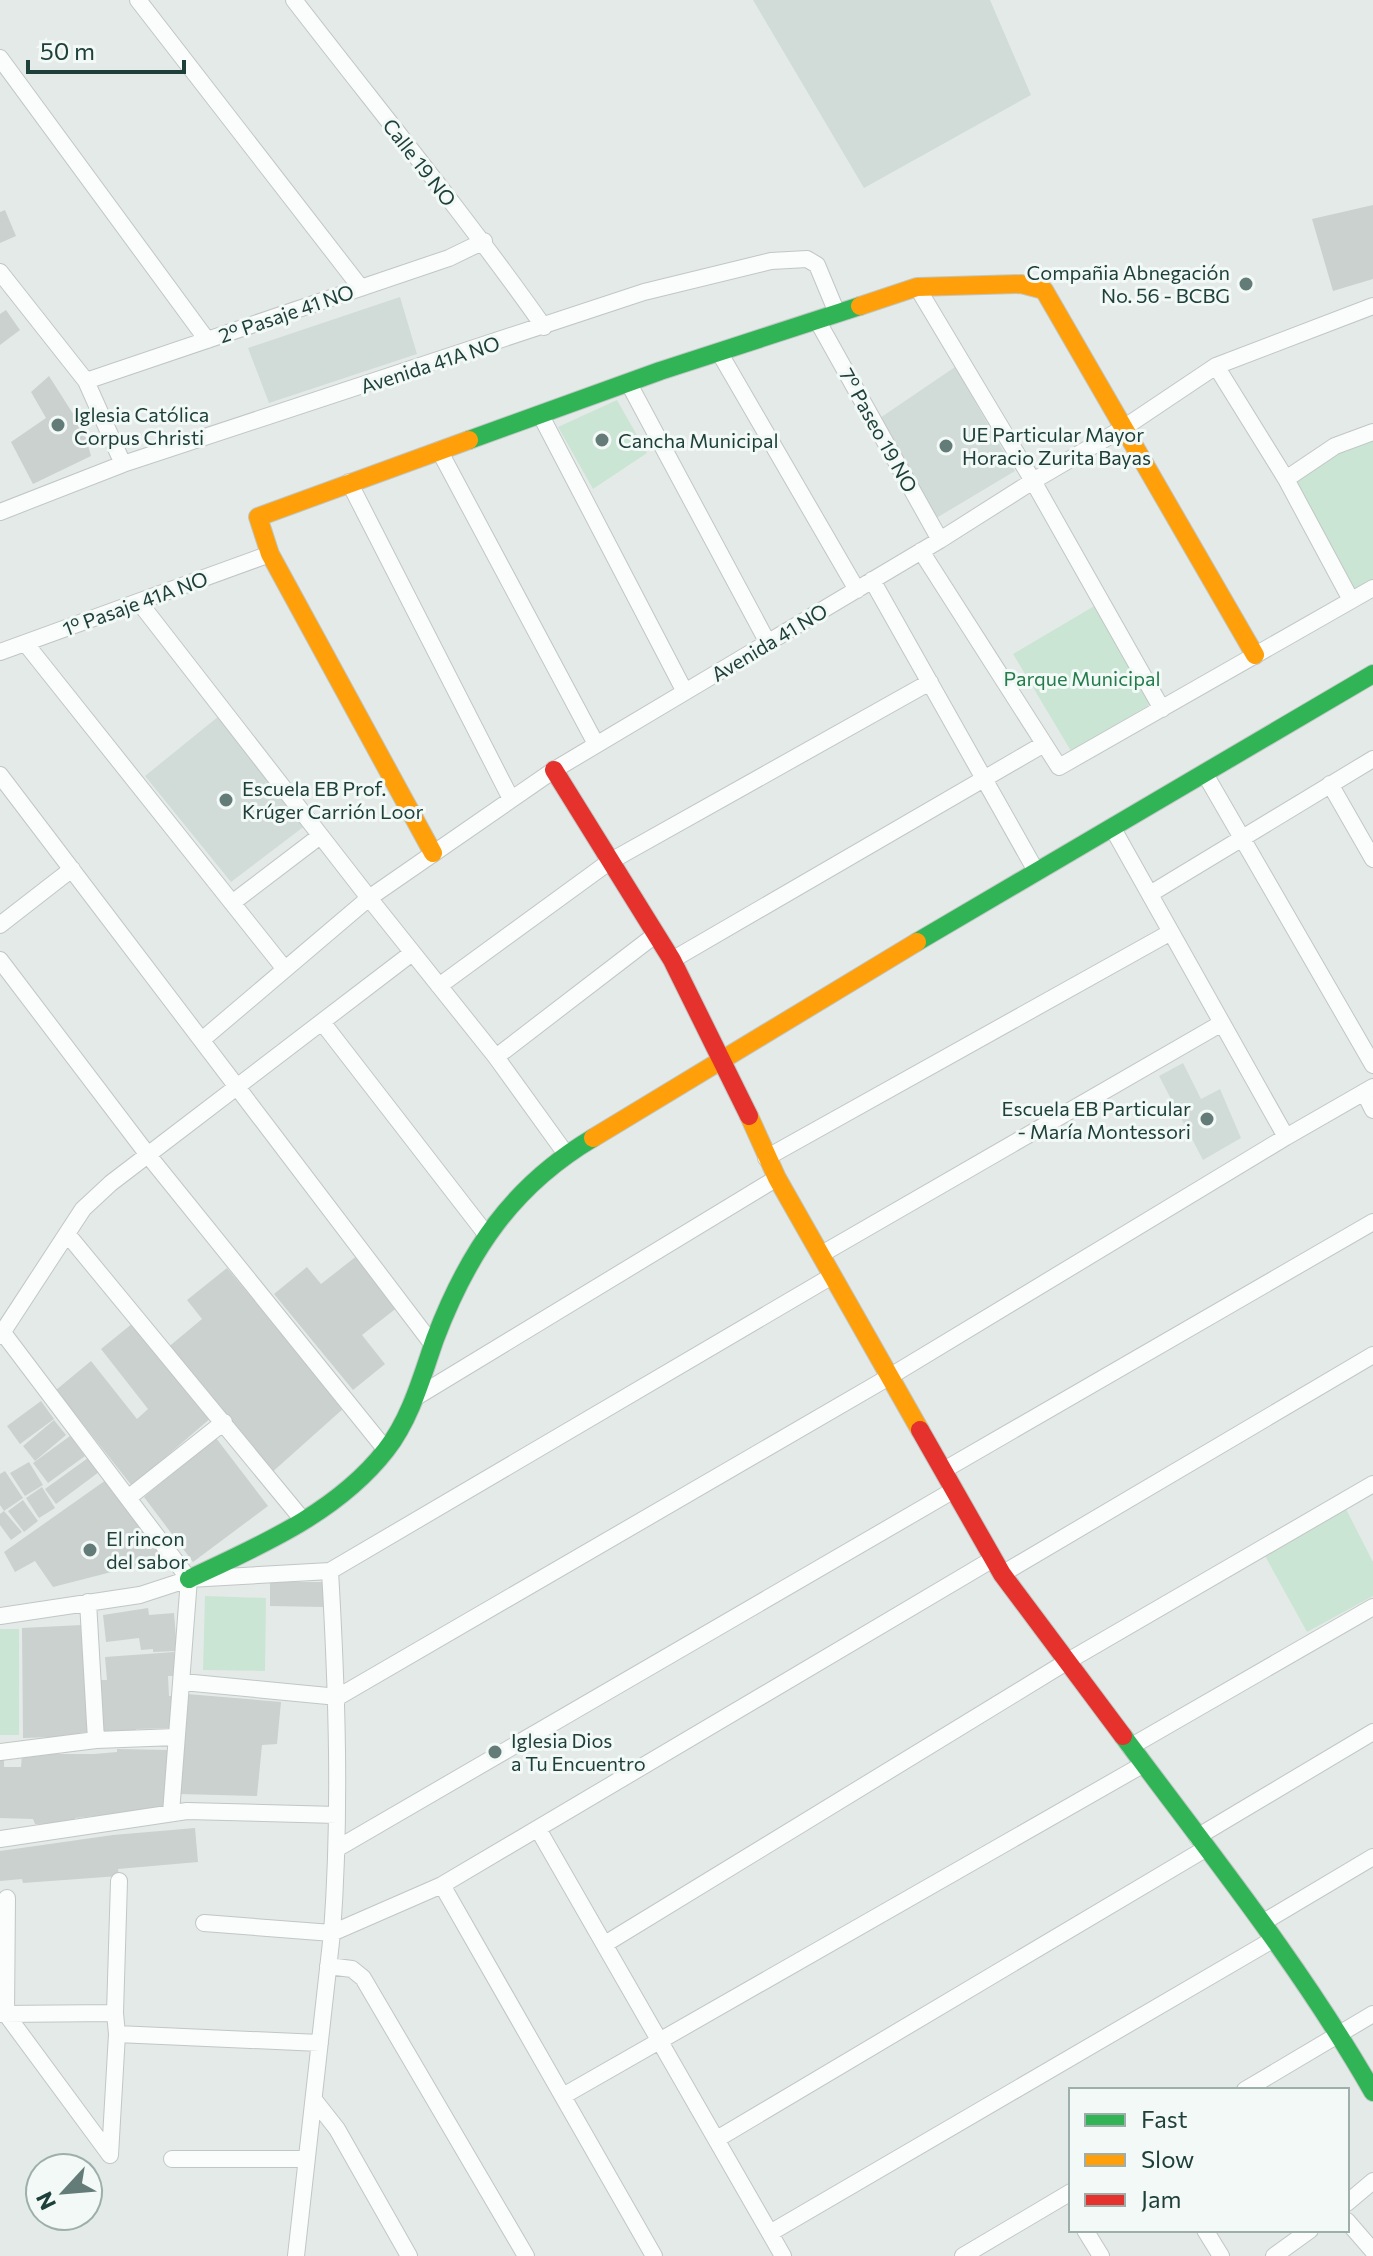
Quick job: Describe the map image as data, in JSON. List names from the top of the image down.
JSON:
{
  "streets": {
    "street": [
      "Calle 19 NO",
      "2º Pasaje 41 NO",
      "Avenida 41A NO",
      "7º Paseo 19 NO",
      "1º Pasaje 41A NO",
      "Avenida 41 NO"
    ]
  },
  "crossings": [
    ["Calle 19 NO", "2º Pasaje 41 NO"],
    ["Calle 19 NO", "Avenida 41A NO"],
    ["7º Paseo 19 NO", "Avenida 41 NO"]
  ],
  "parks": ["Parque Municipal"],
  "places": [
    "Compañia Abnegación No. 56 - BCBG",
    "Iglesia Católica Corpus Christi",
    "Cancha Municipal",
    "UE Particular Mayor Horacio Zurita Bayas",
    "Escuela EB Prof. Krúger Carrión Loor",
    "Escuela EB Particular - María Montessori",
    "El rincon del sabor",
    "Iglesia Dios a Tu Encuentro"
  ],
  "legend": ["Fast", "Slow", "Jam"],
  "scale_bar": "50 m",
  "north": "bottom left"
}
